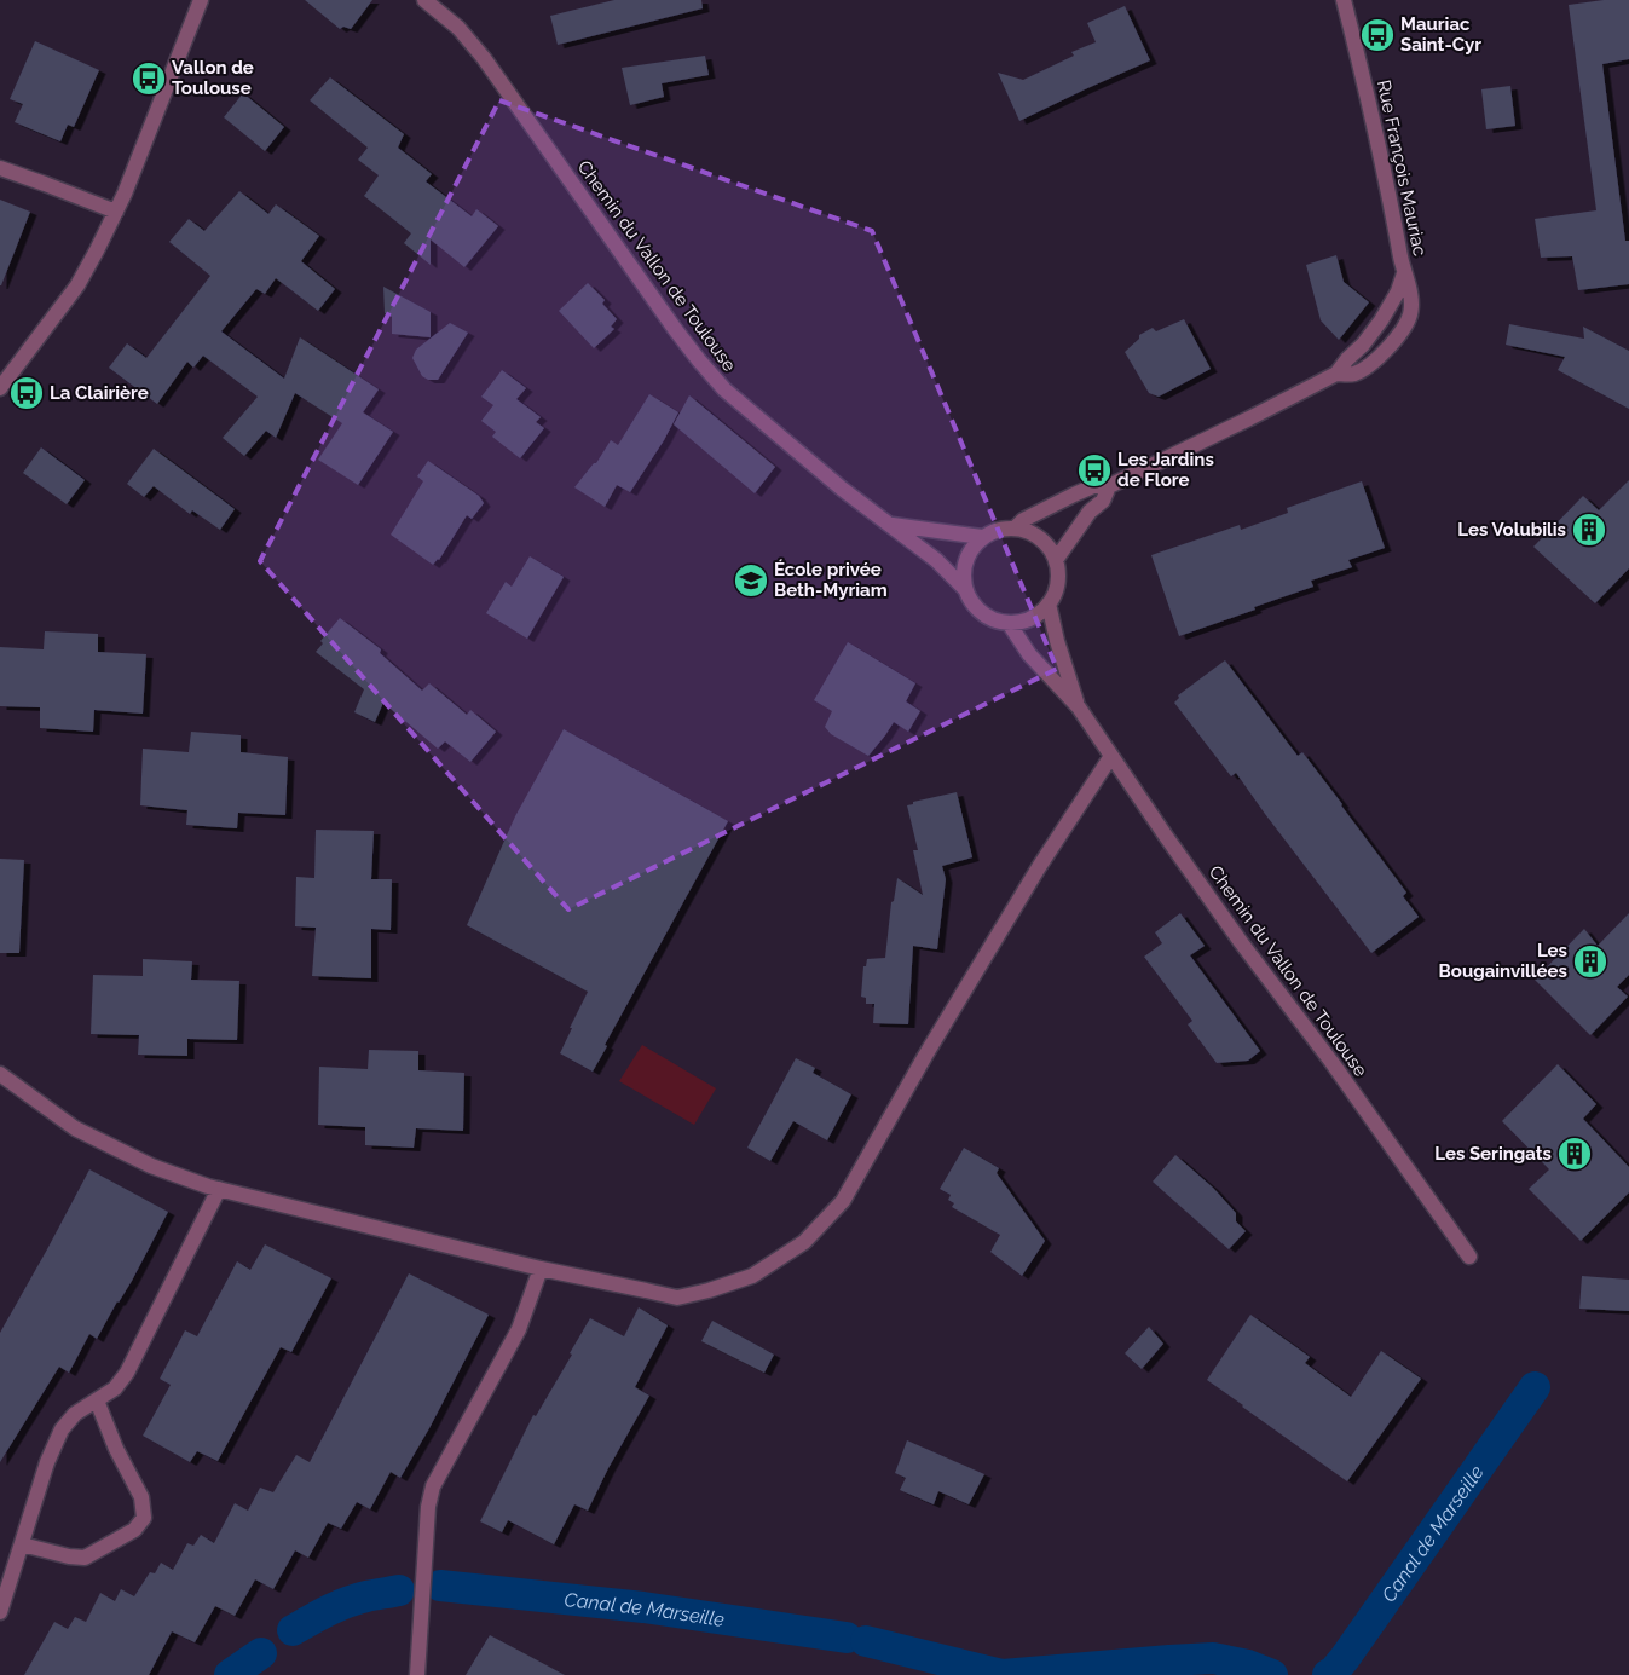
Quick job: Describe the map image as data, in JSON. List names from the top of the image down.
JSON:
{
  "streets": {
    "street": ["Rue François Mauriac", "Chemin du Vallon de Toulouse"]
  },
  "crossings": [
    ["Rue François Mauriac", "Chemin du Vallon de Toulouse"]
  ],
  "water": ["Canal de Marseille"],
  "places": {
    "bus stop": [
      "Mauriac Saint-Cyr",
      "Vallon de Toulouse",
      "La Clairière",
      "Les Jardins de Flore"
    ],
    "building": ["Les Volubilis", "Les Bougainvillées", "Les Seringats"],
    "school or university": ["École privée Beth-Myriam"]
  }
}
